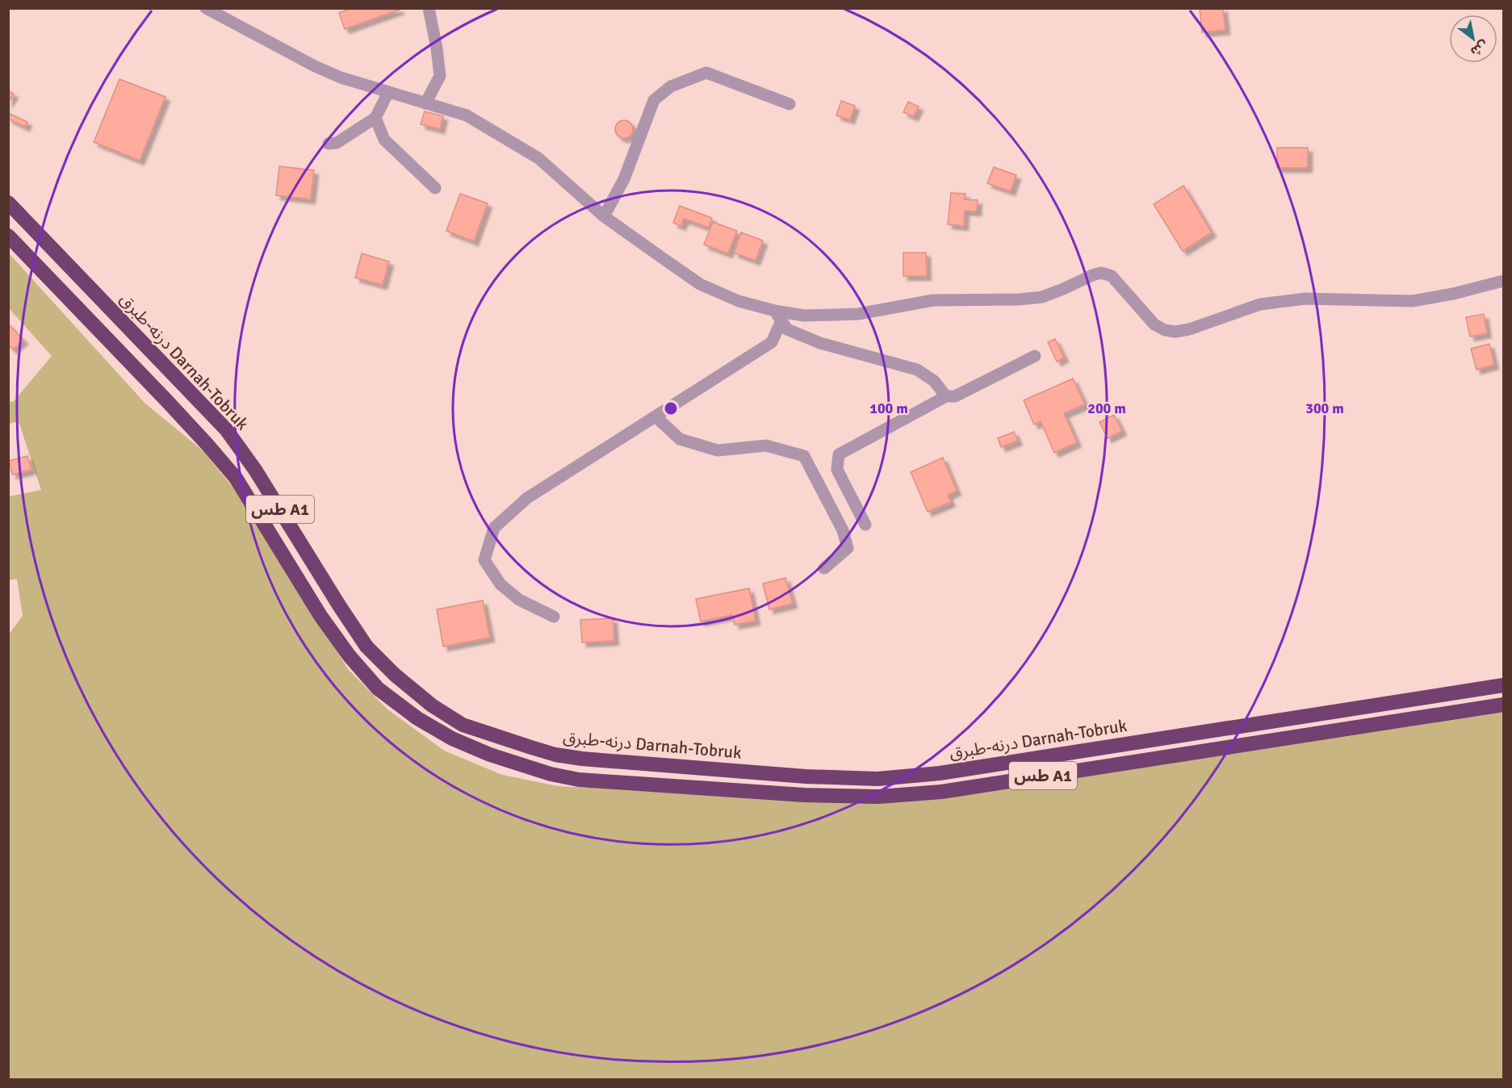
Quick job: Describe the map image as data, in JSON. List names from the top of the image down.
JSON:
{
  "streets": {
    "highway": ["درنه-طبرق Darnah-Tobruk", "طس A1"]
  },
  "north": "bottom right",
  "rings": ["100 m", "200 m", "300 m"]
}
